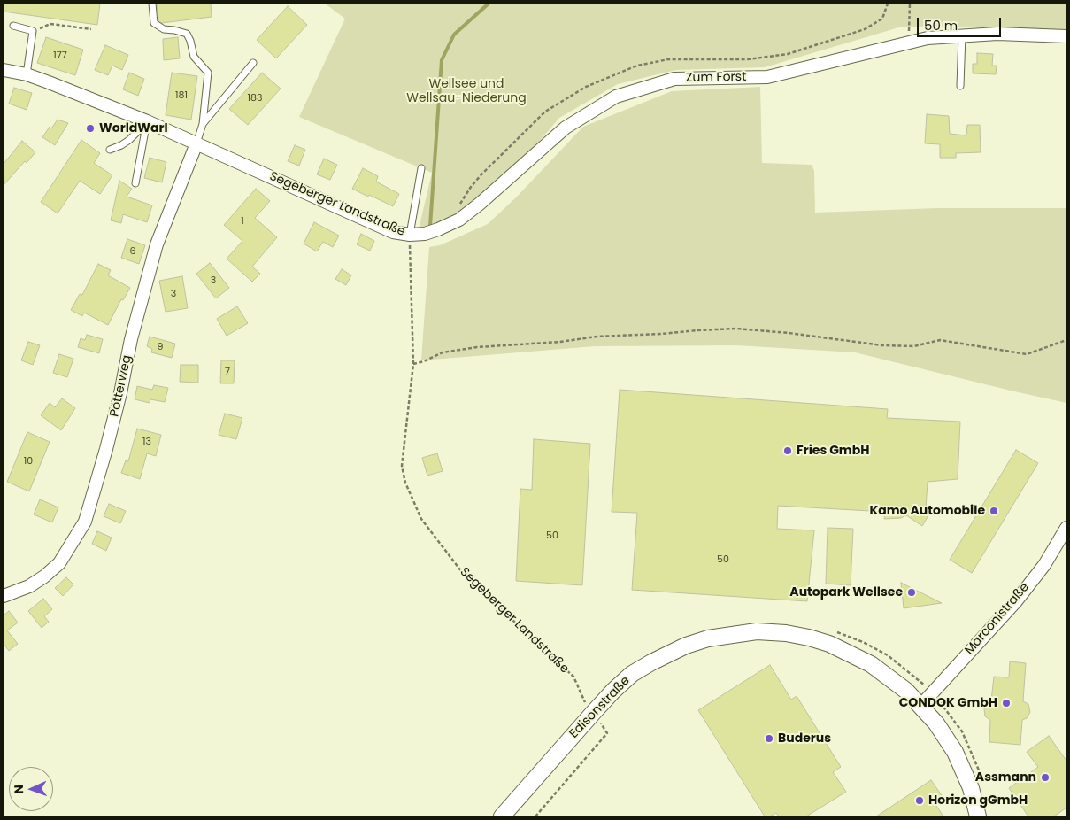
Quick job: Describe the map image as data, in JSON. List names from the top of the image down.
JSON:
{
  "streets": {
    "street": [
      "Zum Forst",
      "Segeberger Landstraße",
      "Pötterweg",
      "Marconistraße",
      "Edisonstraße"
    ]
  },
  "crossings": [
    ["Zum Forst", "Segeberger Landstraße"],
    ["Segeberger Landstraße", "Pötterweg"],
    ["Segeberger Landstraße", "Edisonstraße"],
    ["Marconistraße", "Edisonstraße"]
  ],
  "parks": ["Wellsee und Wellsau-Niederung"],
  "places": [
    "WorldWarI",
    "Fries GmbH",
    "Kamo Automobile",
    "Autopark Wellsee",
    "CONDOK GmbH",
    "Buderus",
    "Assmann",
    "Horizon gGmbH"
  ],
  "house_numbers": [
    "177",
    "181",
    "183",
    "1",
    "6",
    "3",
    "3",
    "9",
    "7",
    "13",
    "10",
    "50",
    "50"
  ],
  "scale_bar": "50 m",
  "north": "left"
}
